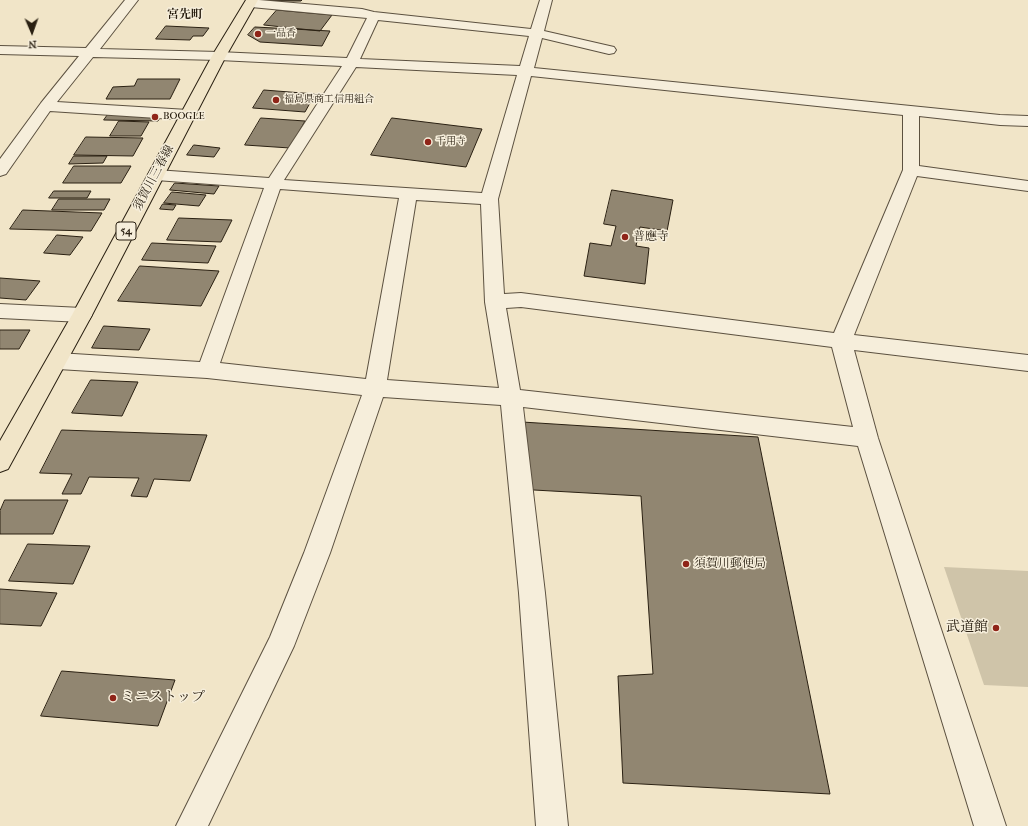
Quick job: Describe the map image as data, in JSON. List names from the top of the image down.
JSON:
{
  "streets": {
    "main road": ["須賀川三春線", "54"]
  },
  "districts": ["宮先町"],
  "places": [
    "一品香",
    "福島県商工信用組合",
    "BOOGLE",
    "千用寺",
    "普應寺",
    "須賀川郵便局",
    "武道館",
    "ミニストップ"
  ],
  "north": "bottom"
}
